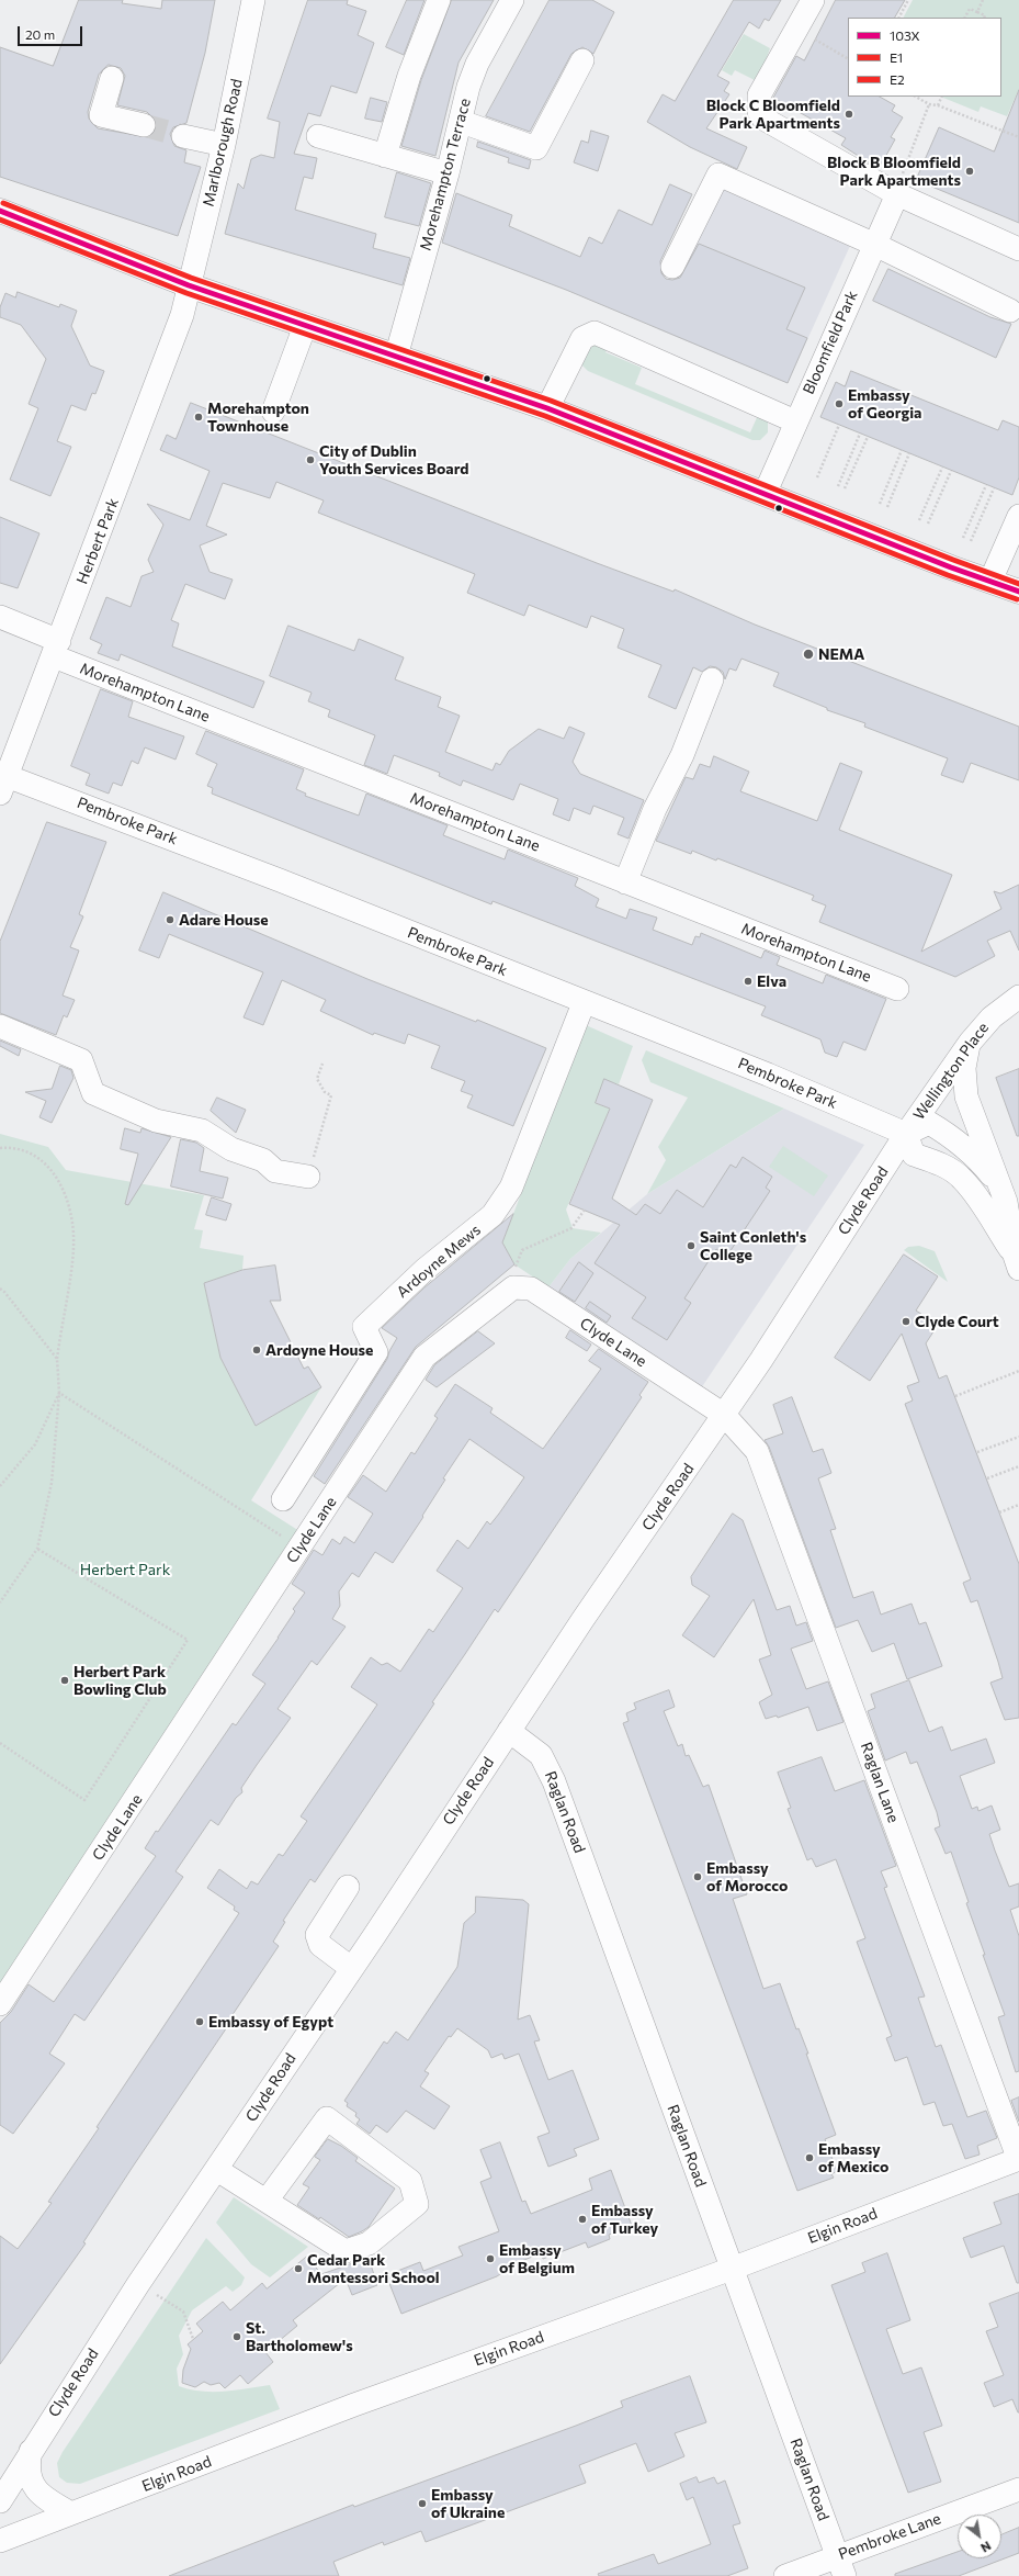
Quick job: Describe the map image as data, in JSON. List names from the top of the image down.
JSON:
{
  "streets": {
    "street": [
      "Marlborough Road",
      "Morehampton Terrace",
      "Bloomfield Park",
      "Herbert Park",
      "Morehampton Lane",
      "Pembroke Park",
      "Wellington Place",
      "Clyde Road",
      "Ardoyne Mews",
      "Clyde Lane",
      "Raglan Lane",
      "Raglan Road",
      "Elgin Road",
      "Pembroke Lane"
    ]
  },
  "crossings": [
    ["Marlborough Road", "Herbert Park"],
    ["Herbert Park", "Morehampton Lane"],
    ["Herbert Park", "Pembroke Park"],
    ["Pembroke Park", "Wellington Place"],
    ["Pembroke Park", "Clyde Road"],
    ["Pembroke Park", "Ardoyne Mews"],
    ["Wellington Place", "Clyde Road"],
    ["Clyde Road", "Clyde Lane"],
    ["Clyde Road", "Raglan Lane"],
    ["Clyde Road", "Raglan Road"],
    ["Clyde Road", "Elgin Road"],
    ["Clyde Lane", "Raglan Lane"],
    ["Raglan Lane", "Elgin Road"],
    ["Raglan Road", "Elgin Road"],
    ["Raglan Road", "Pembroke Lane"]
  ],
  "parks": ["Herbert Park"],
  "places": [
    "Block C Bloomfield Park Apartments",
    "Block B Bloomfield Park Apartments",
    "Embassy of Georgia",
    "Morehampton Townhouse",
    "City of Dublin Youth Services Board",
    "NEMA",
    "Adare House",
    "Elva",
    "Saint Conleth's College",
    "Clyde Court",
    "Ardoyne House",
    "Herbert Park Bowling Club",
    "Embassy of Morocco",
    "Embassy of Egypt",
    "Embassy of Mexico",
    "Embassy of Turkey",
    "Embassy of Belgium",
    "Cedar Park Montessori School",
    "St. Bartholomew's",
    "Embassy of Ukraine"
  ],
  "lines": ["transit line E2", "transit line 103X", "transit line E1"],
  "legend": ["103X", "E1", "E2"],
  "scale_bar": "20 m",
  "north": "bottom right"
}
